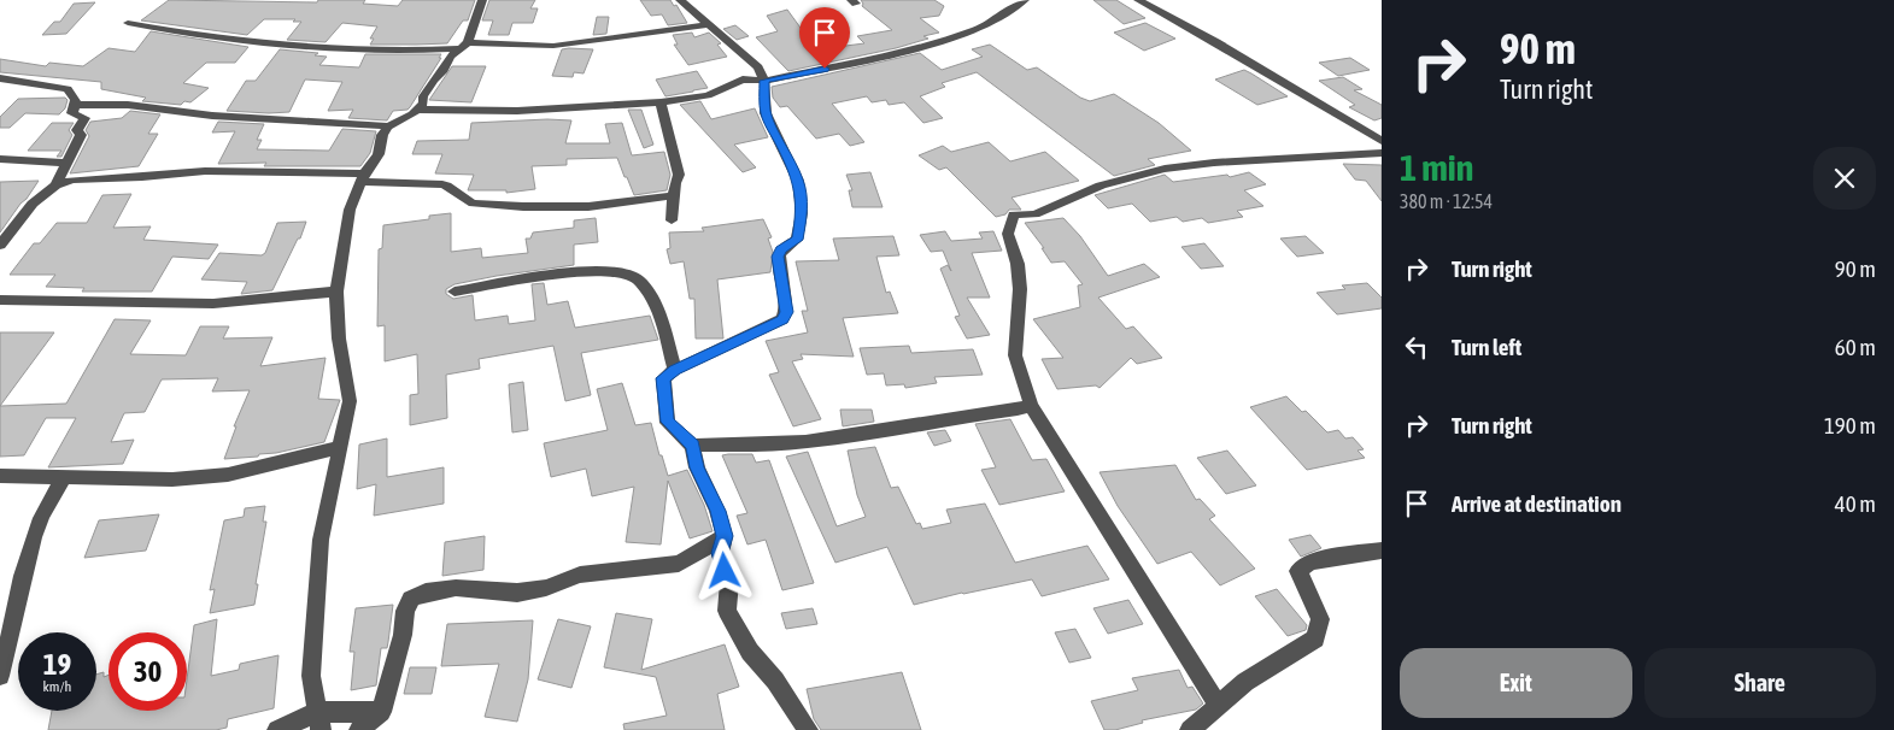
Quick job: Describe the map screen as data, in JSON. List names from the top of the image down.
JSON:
{
  "page": {
    "turn": ["90 m", "Turn right"],
    "heading": ["1 min", "380 m · 12:54"],
    "list": [
      {
        "name": "Turn right",
        "value": "90 m"
      },
      {
        "name": "Turn left",
        "value": "60 m"
      },
      {
        "name": "Turn right",
        "value": "190 m"
      },
      {
        "name": "Arrive at destination",
        "value": "40 m"
      }
    ],
    "speed": "19 km/h",
    "limit": "30",
    "buttons": ["Exit", "Share"]
  }
}
